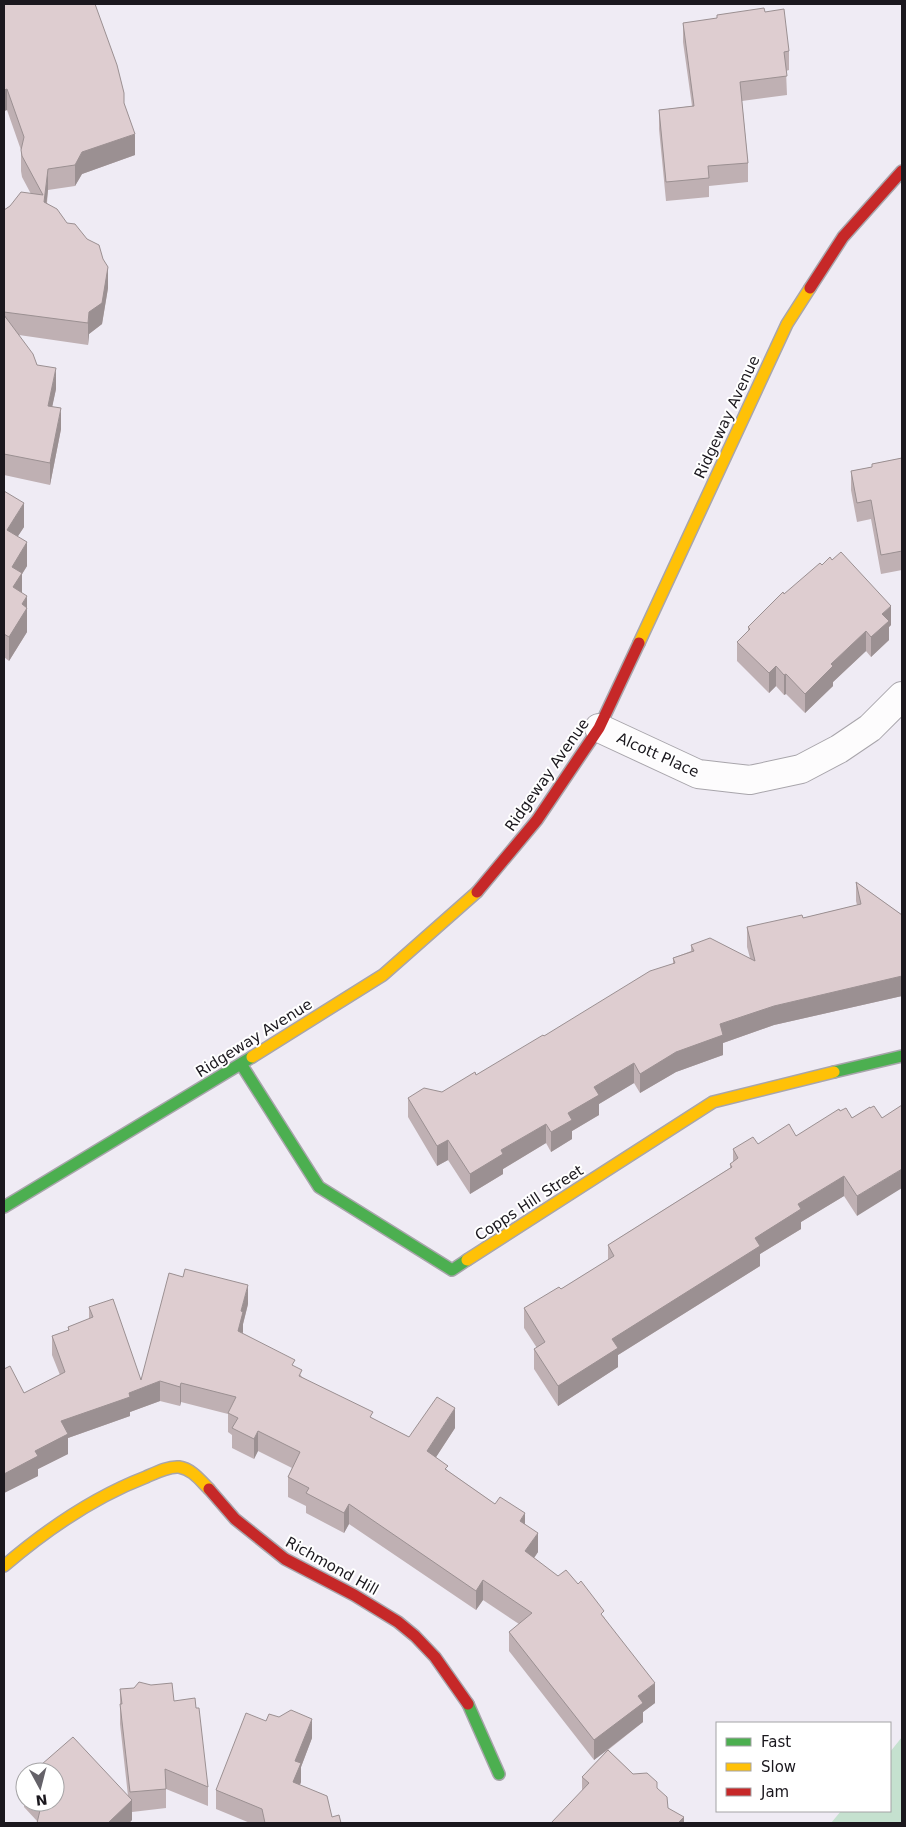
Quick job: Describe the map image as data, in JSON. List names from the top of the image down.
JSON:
{
  "streets": {
    "street": [
      "Ridgeway Avenue",
      "Alcott Place",
      "Copps Hill Street",
      "Richmond Hill"
    ]
  },
  "crossings": [
    ["Ridgeway Avenue", "Alcott Place"],
    ["Ridgeway Avenue", "Copps Hill Street"]
  ],
  "legend": ["Fast", "Slow", "Jam"],
  "north": "bottom"
}
